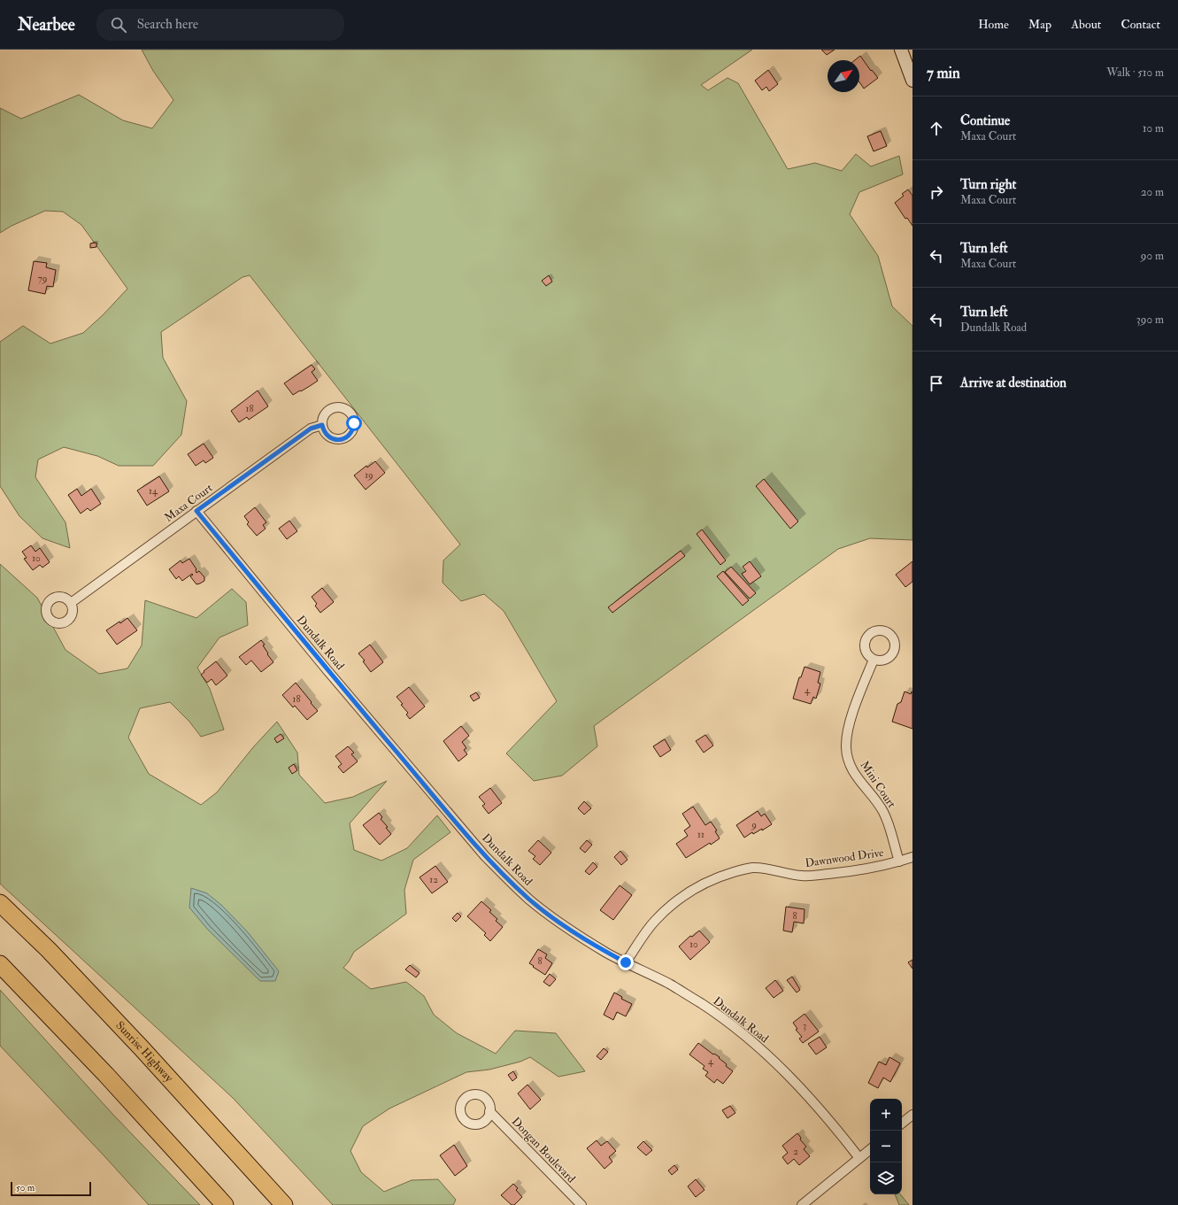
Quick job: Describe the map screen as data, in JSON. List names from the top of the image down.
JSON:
{
  "streets": {
    "highway": ["Sunrise Highway"],
    "street": [
      "Maxa Court",
      "Dundalk Road",
      "Mini Court",
      "Dawnwood Drive",
      "Dongan Boulevard"
    ]
  },
  "crossings": [
    ["Maxa Court", "Dundalk Road"],
    ["Dundalk Road", "Dawnwood Drive"],
    ["Mini Court", "Dawnwood Drive"]
  ],
  "house_numbers": [
    "79",
    "18",
    "19",
    "14",
    "10",
    "4",
    "18",
    "9",
    "11",
    "12",
    "8",
    "10",
    "8",
    "3",
    "4",
    "2"
  ],
  "scale_bar": "50 m",
  "north": "top right",
  "page": {
    "header": "Nearbee",
    "search": "Search here",
    "nav": [
      "Home",
      "Map",
      "About",
      "Contact"
    ],
    "heading": ["7 min", "Walk · 510 m"],
    "list": [
      ["Continue", "Maxa Court", "10 m"],
      ["Turn right", "Maxa Court", "20 m"],
      ["Turn left", "Maxa Court", "90 m"],
      ["Turn left", "Dundalk Road", "390 m"],
      "Arrive at destination"
    ],
    "map_buttons": ["+", "−"],
    "scale": "50 m"
  }
}
